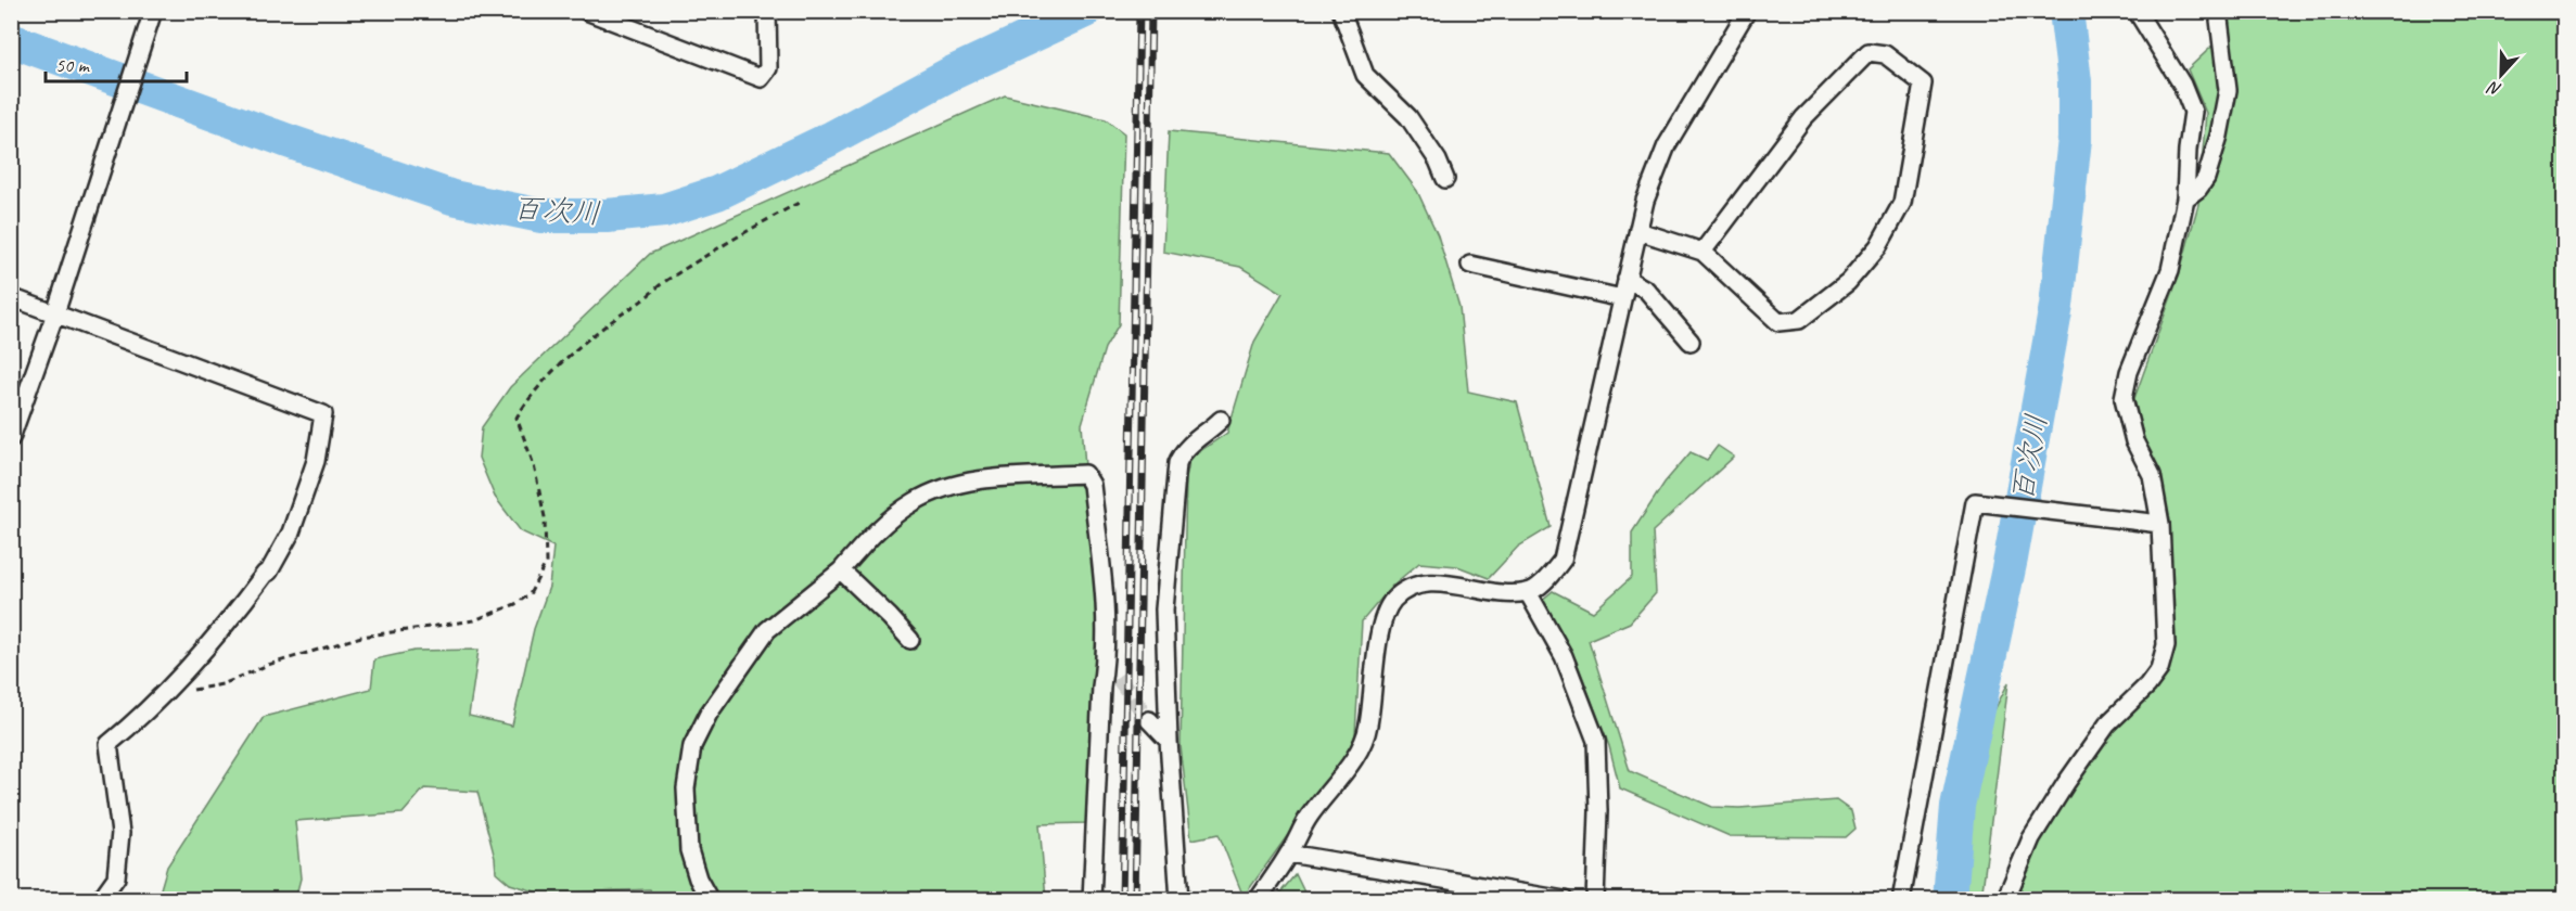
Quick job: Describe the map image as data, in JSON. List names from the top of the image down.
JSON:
{
  "water": ["百次川"],
  "scale_bar": "50 m",
  "north": "bottom"
}
